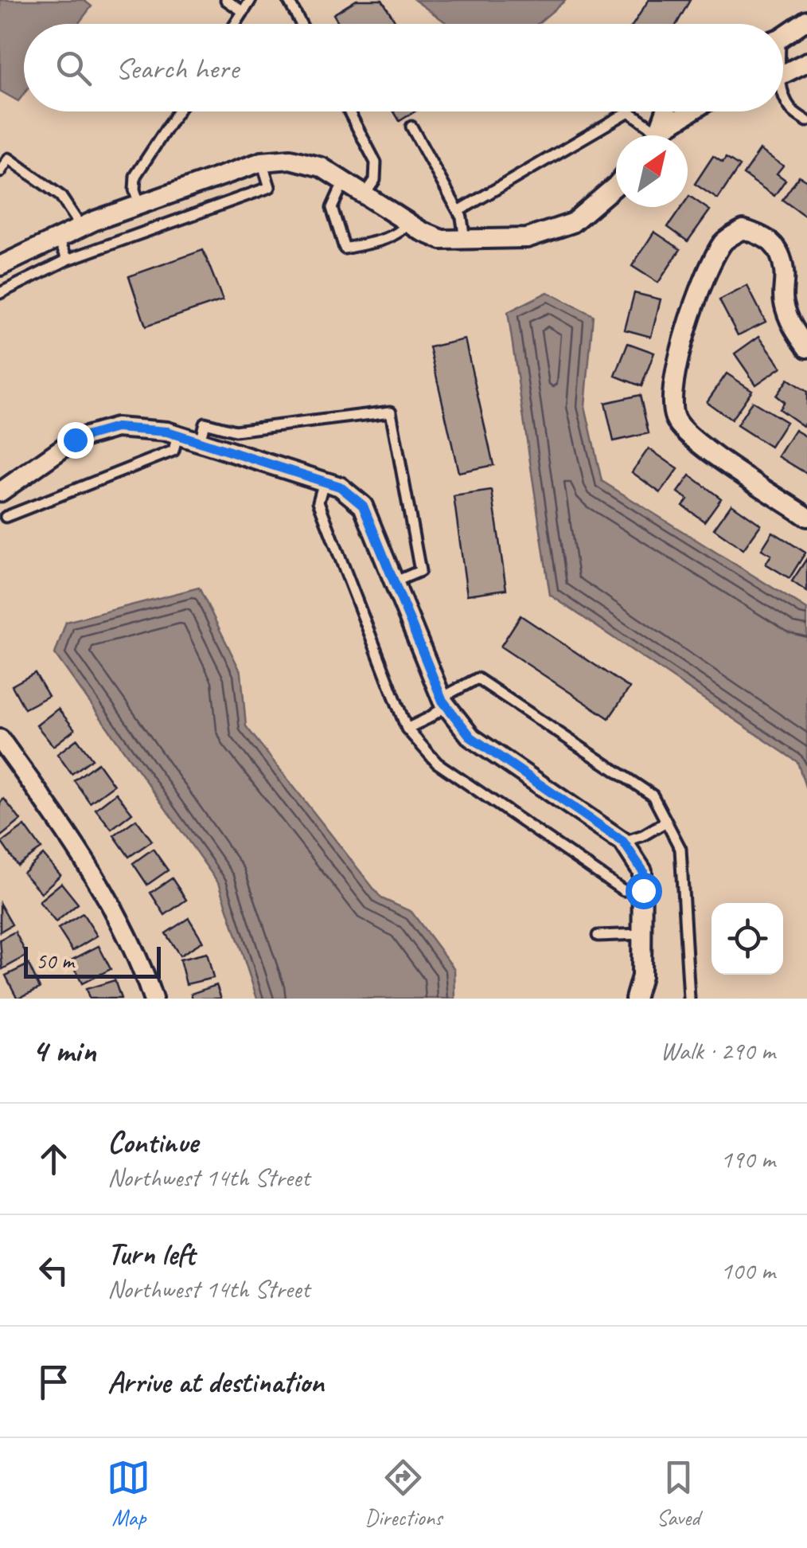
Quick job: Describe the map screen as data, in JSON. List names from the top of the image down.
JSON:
{
  "scale_bar": "50 m",
  "north": "top right",
  "page": {
    "search": "Search here",
    "scale": "50 m",
    "heading": ["4 min", "Walk · 290 m"],
    "list": [
      ["Continue", "Northwest 14th Street", "190 m"],
      ["Turn left", "Northwest 14th Street", "100 m"],
      "Arrive at destination"
    ],
    "nav": ["Map", "Directions", "Saved"]
  }
}
